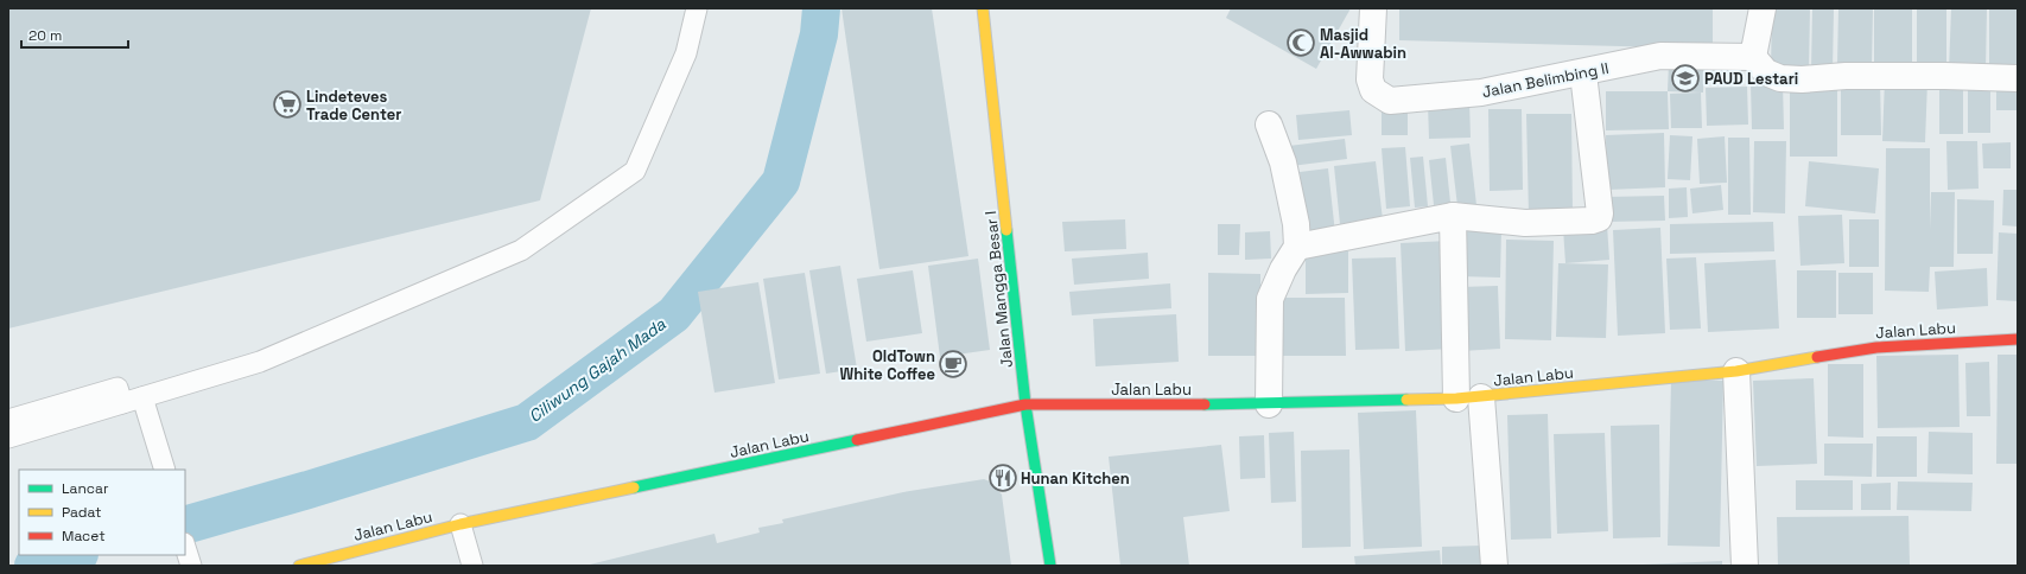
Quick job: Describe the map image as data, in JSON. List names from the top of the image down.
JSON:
{
  "streets": {
    "street": ["Jalan Belimbing II", "Jalan Mangga Besar I", "Jalan Labu"]
  },
  "crossings": [
    ["Jalan Mangga Besar I", "Jalan Labu"]
  ],
  "water": ["Ciliwung Gajah Mada"],
  "places": {
    "mosque": ["Masjid Al-Awwabin"],
    "school or university": ["PAUD Lestari"],
    "supermarket": ["Lindeteves Trade Center"],
    "cafe": ["OldTown White Coffee"],
    "restaurant": ["Hunan Kitchen"]
  },
  "legend": ["Lancar", "Padat", "Macet"],
  "scale_bar": "20 m"
}
